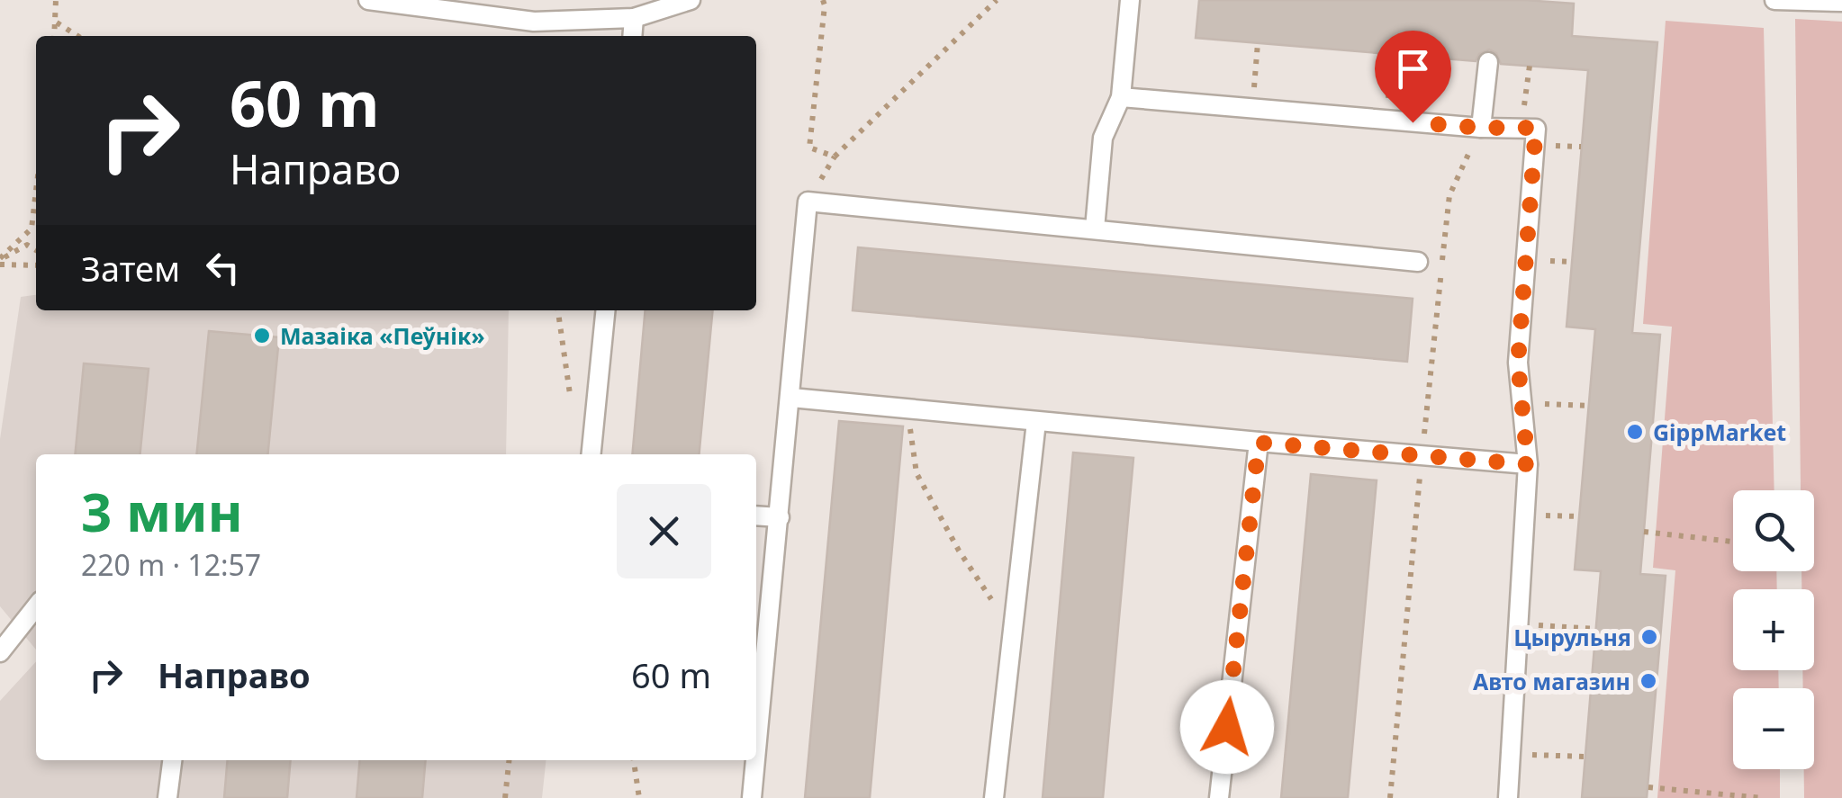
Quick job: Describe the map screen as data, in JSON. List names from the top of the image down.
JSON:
{
  "places": [
    "Мазаіка «Пеўнік»",
    "GippMarket",
    "Цырульня",
    "Авто магазин"
  ],
  "page": {
    "turn": ["60 m", "Направо"],
    "then": "Затем",
    "heading": ["3 мин", "220 m · 12:57"],
    "map_buttons": ["+", "−"],
    "list": [
      {
        "name": "Направо",
        "value": "60 m"
      }
    ]
  }
}
